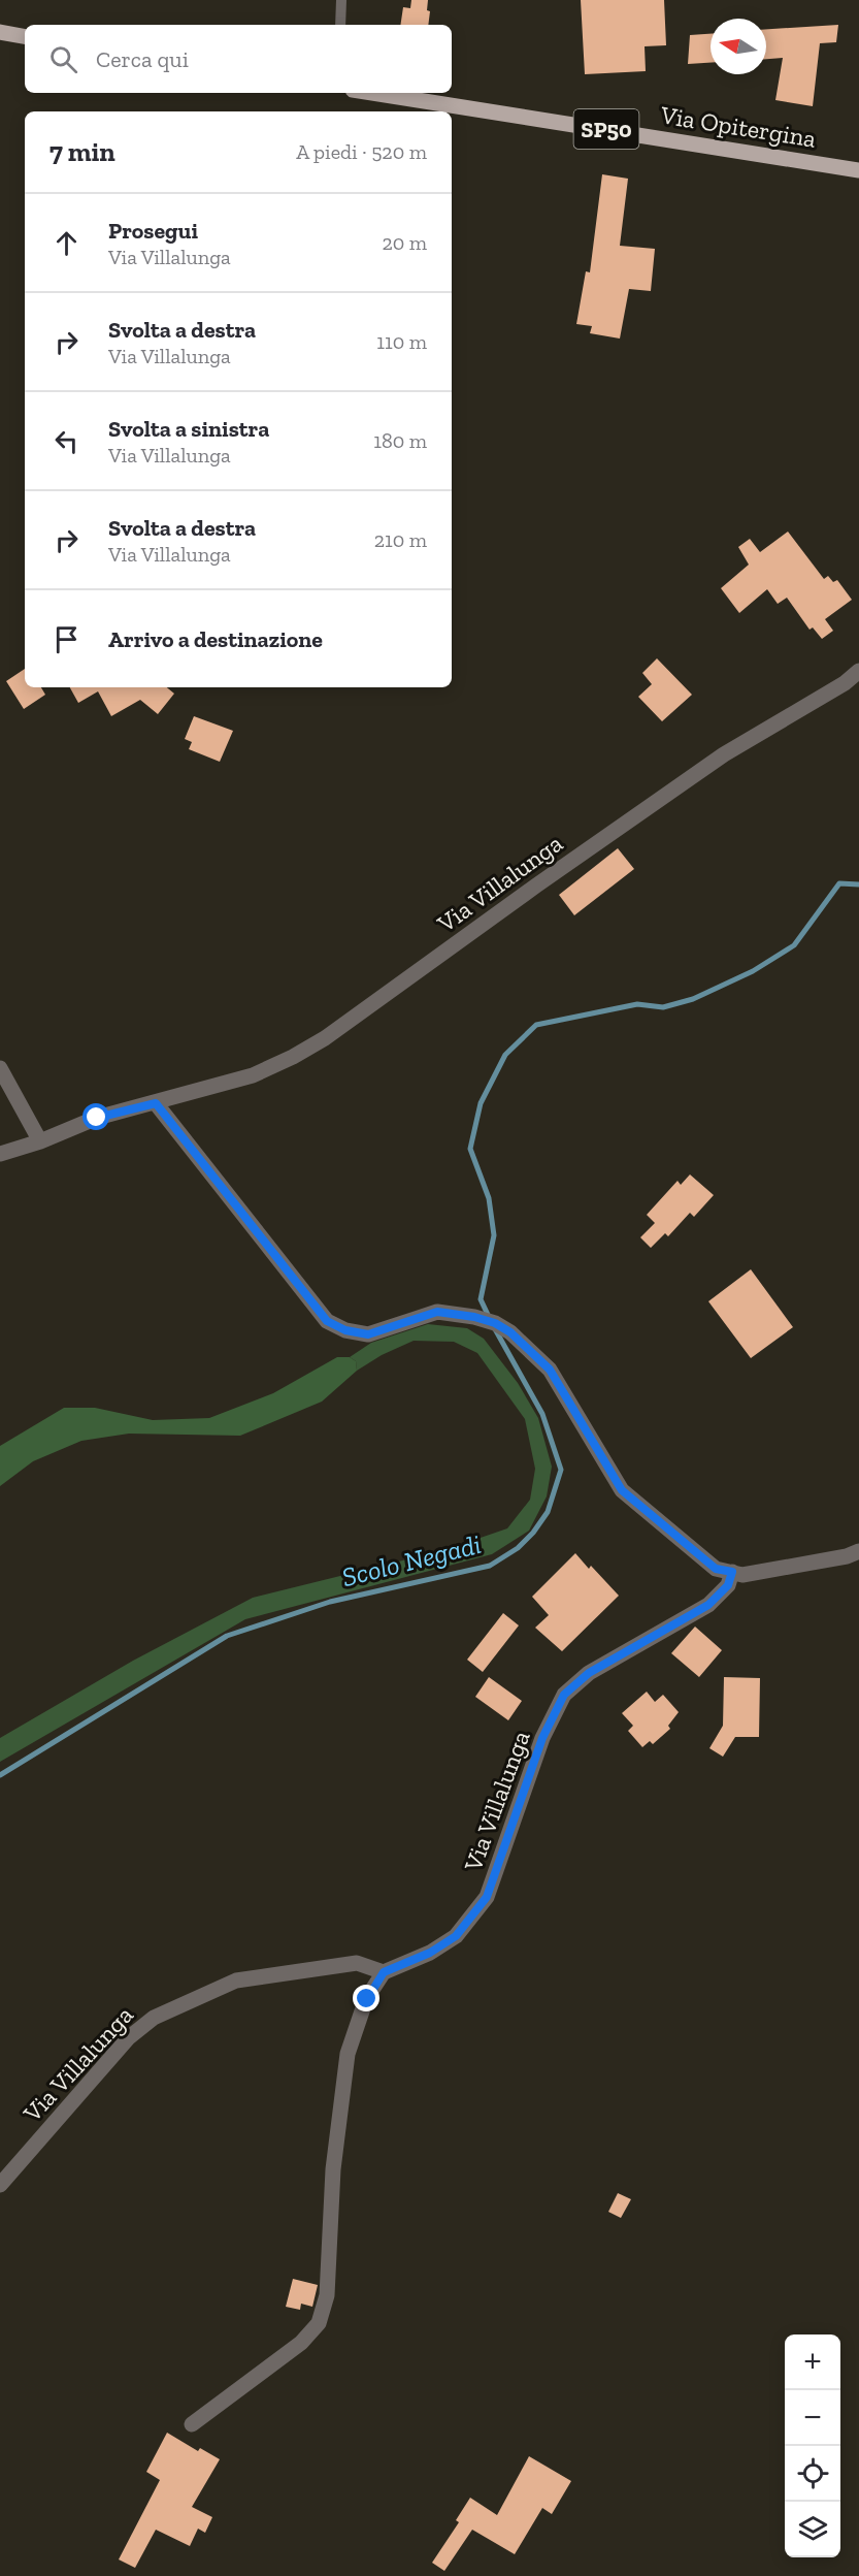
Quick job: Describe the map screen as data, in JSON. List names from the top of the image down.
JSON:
{
  "streets": {
    "main road": ["Via Opitergina", "SP50"],
    "street": ["Via Villalunga"]
  },
  "water": ["Scolo Negadi"],
  "north": "left",
  "page": {
    "search": "Cerca qui",
    "heading": ["7 min", "A piedi · 520 m"],
    "list": [
      ["Prosegui", "Via Villalunga", "20 m"],
      ["Svolta a destra", "Via Villalunga", "110 m"],
      ["Svolta a sinistra", "Via Villalunga", "180 m"],
      ["Svolta a destra", "Via Villalunga", "210 m"],
      "Arrivo a destinazione"
    ],
    "map_buttons": ["+", "−"]
  }
}
